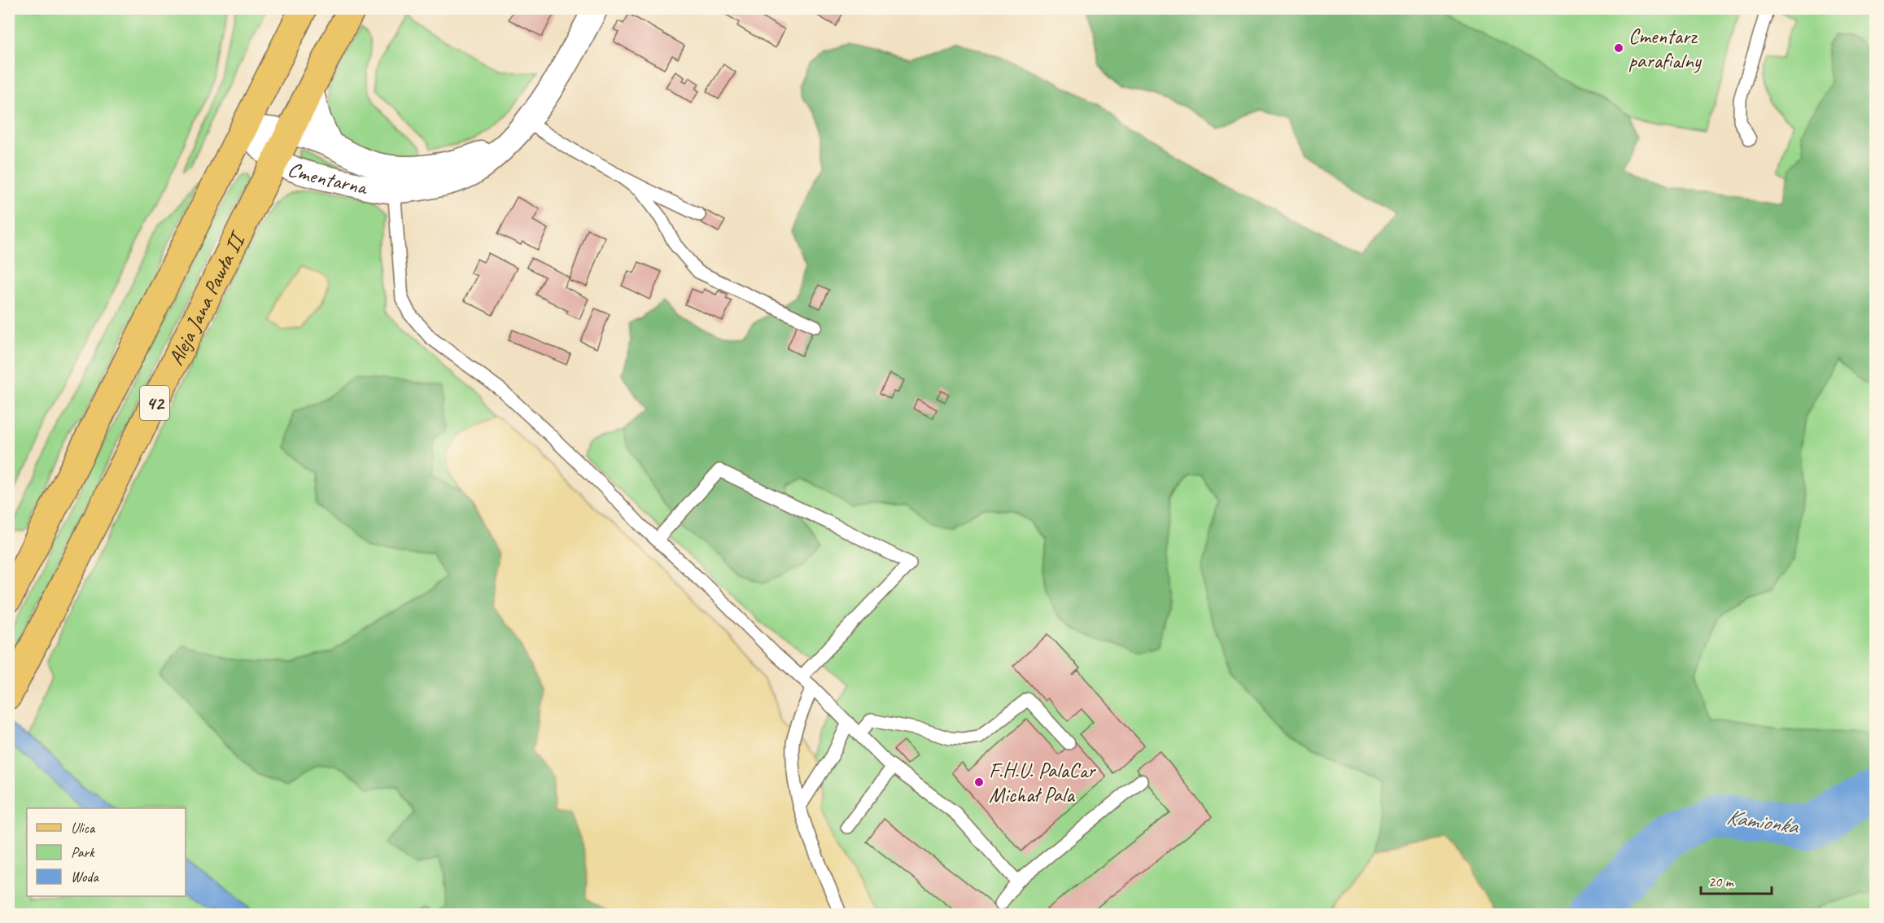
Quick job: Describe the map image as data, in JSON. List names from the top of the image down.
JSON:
{
  "streets": {
    "main road": ["Aleja Jana Pawła II", "42"],
    "street": ["Cmentarna"]
  },
  "crossings": [
    ["Cmentarna", "Aleja Jana Pawła II"]
  ],
  "water": ["Kamionka"],
  "places": ["Cmentarz parafialny", "F.H.U. PalaCar Michał Pala"],
  "legend": ["Ulica", "Park", "Woda"],
  "scale_bar": "20 m"
}
